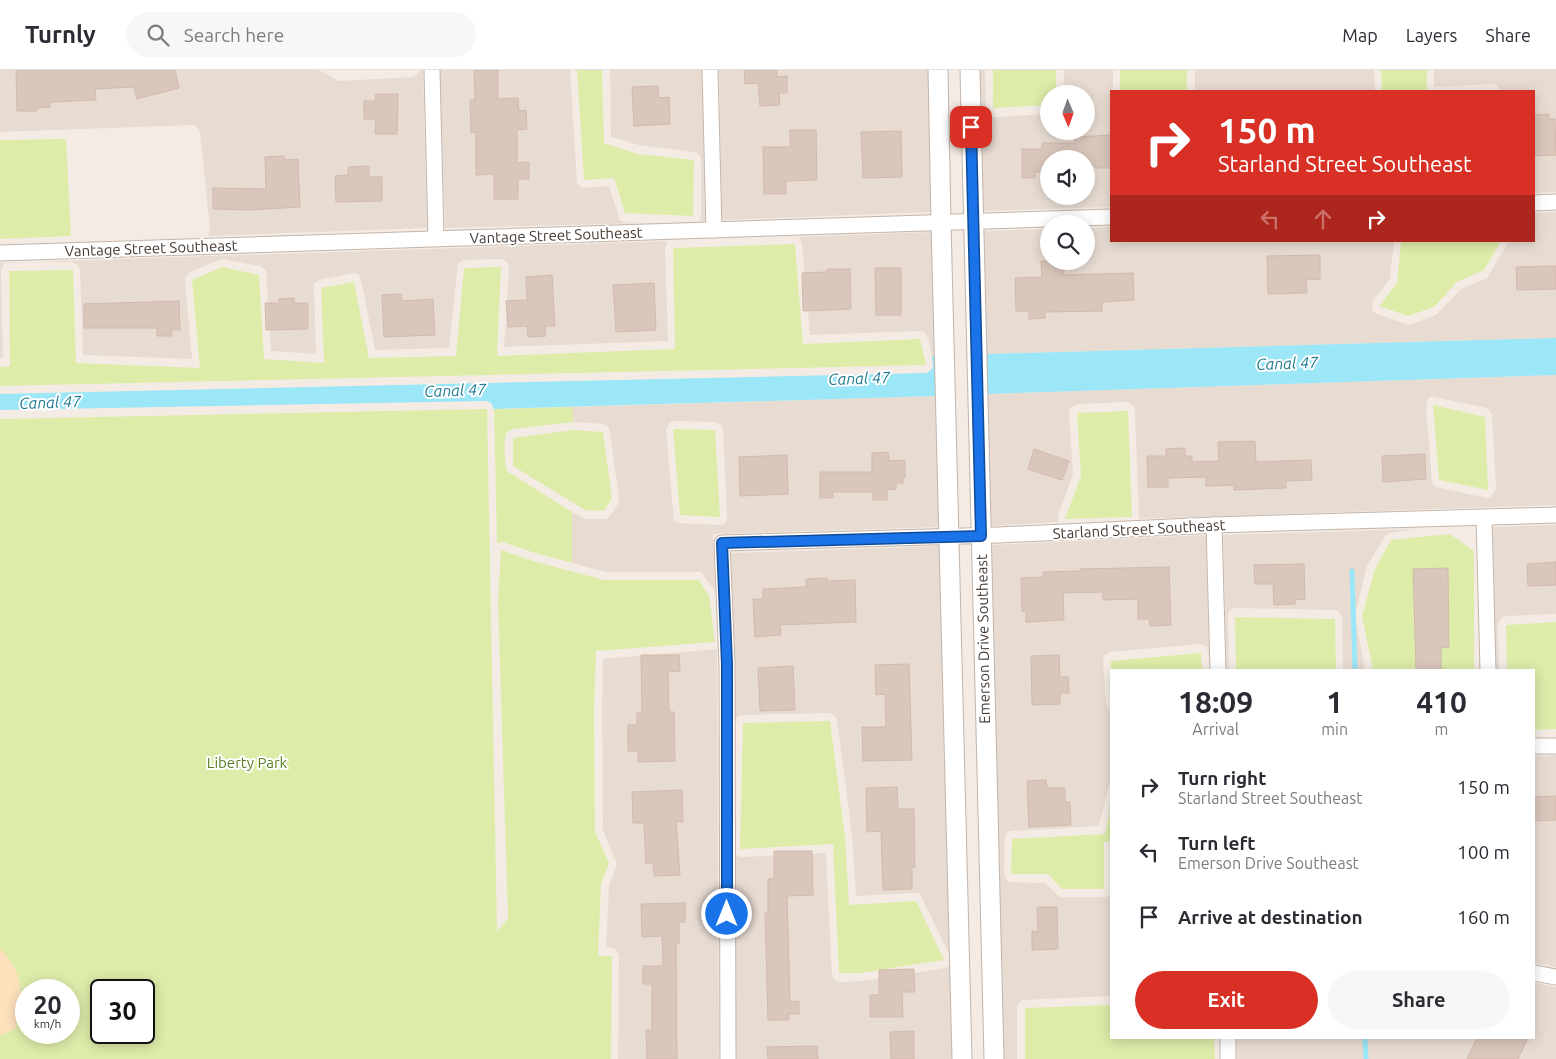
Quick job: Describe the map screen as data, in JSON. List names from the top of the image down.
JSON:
{
  "streets": {
    "street": ["Vantage Street Southeast", "Starland Street Southeast", "Emerson Drive Southeast"]
  },
  "crossings": [
    ["Vantage Street Southeast", "Emerson Drive Southeast"],
    ["Starland Street Southeast", "Emerson Drive Southeast"]
  ],
  "water": ["Canal 47"],
  "parks": ["Liberty Park"],
  "north": "bottom",
  "page": {
    "header": "Turnly",
    "search": "Search here",
    "nav": ["Map", "Layers", "Share"],
    "turn": ["150 m", "Starland Street Southeast"],
    "eta": [
      "18:09",
      "Arrival",
      "1",
      "min",
      "410",
      "m"
    ],
    "list": [
      {
        "name": "Turn right",
        "note": "Starland Street Southeast",
        "value": "150 m"
      },
      {
        "name": "Turn left",
        "note": "Emerson Drive Southeast",
        "value": "100 m"
      },
      {
        "name": "Arrive at destination",
        "value": "160 m"
      }
    ],
    "buttons": ["Exit", "Share"],
    "speed": "20 km/h",
    "limit": "30"
  }
}
